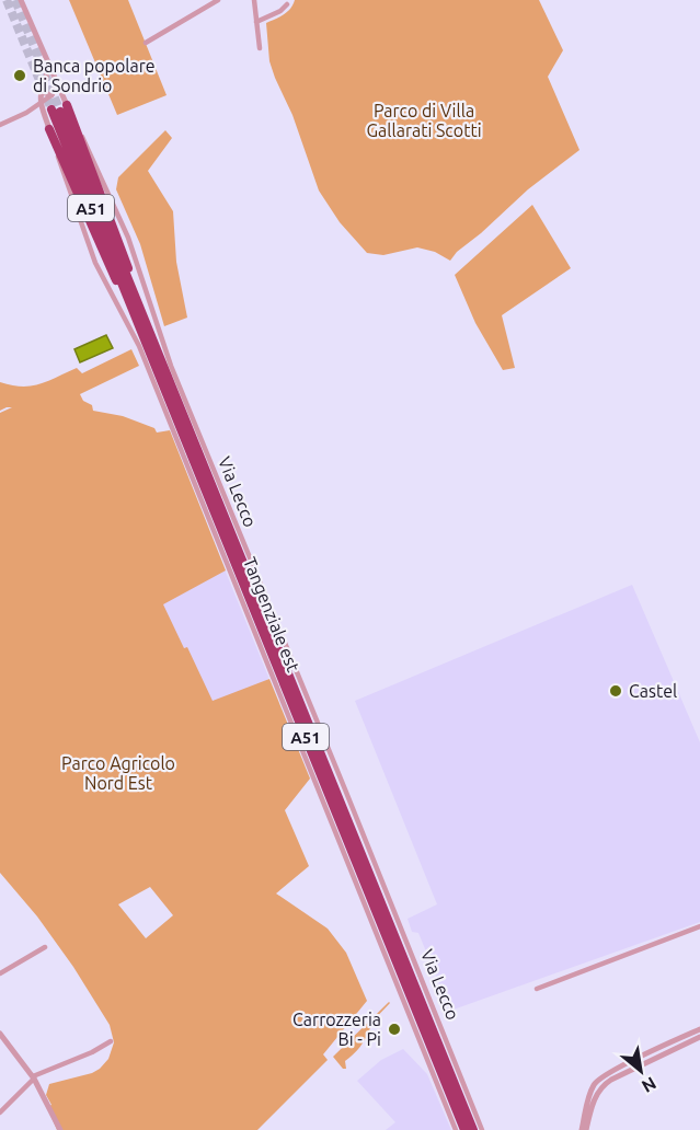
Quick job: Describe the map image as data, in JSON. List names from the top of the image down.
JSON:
{
  "streets": {
    "highway": ["A51", "Tangenziale est"],
    "street": ["Via Lecco"]
  },
  "crossings": [
    ["Via Lecco", "Tangenziale est"]
  ],
  "parks": ["Parco di Villa Gallarati Scotti", "Parco Agricolo Nord Est"],
  "places": ["Banca popolare di Sondrio", "Castel", "Carrozzeria Bi - Pi"],
  "north": "bottom right"
}
